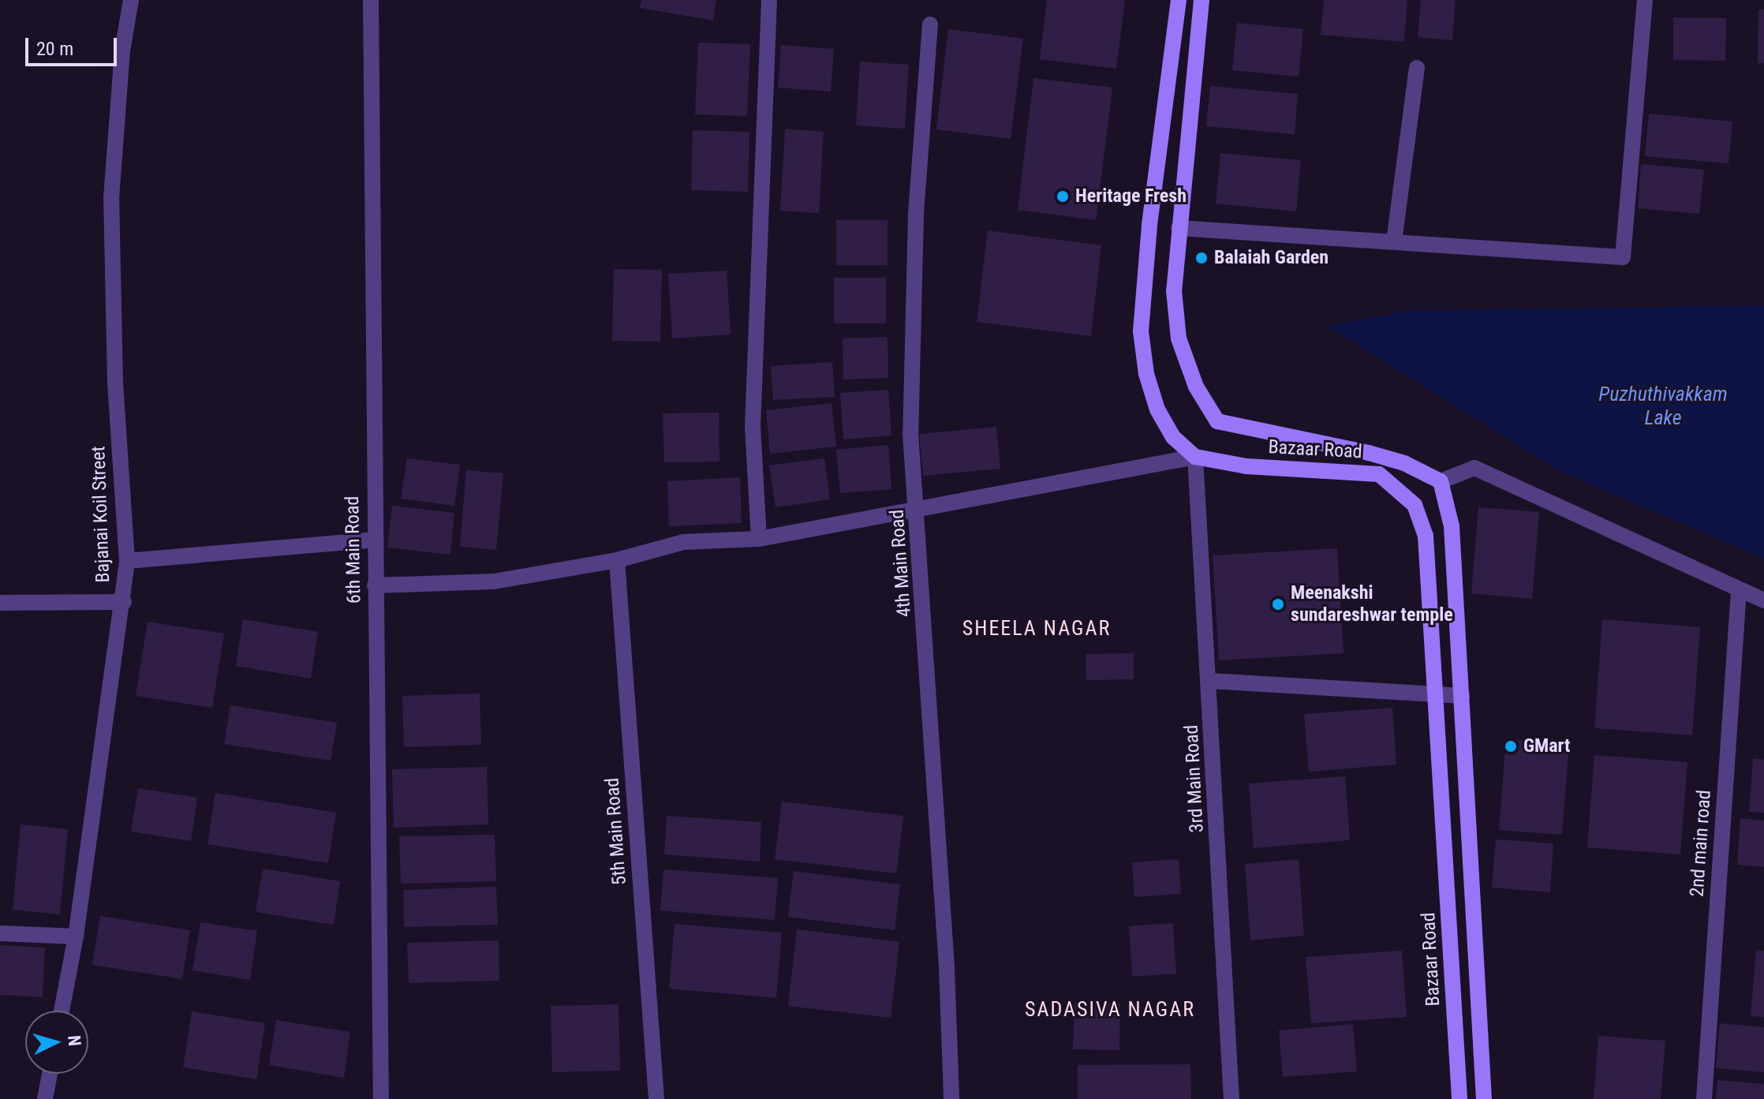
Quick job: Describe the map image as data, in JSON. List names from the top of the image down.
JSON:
{
  "streets": {
    "main road": ["Bazaar Road"],
    "street": [
      "Bajanai Koil Street",
      "6th Main Road",
      "4th Main Road",
      "3rd Main Road",
      "5th Main Road",
      "2nd main road"
    ]
  },
  "crossings": [
    ["Bazaar Road", "3rd Main Road"]
  ],
  "districts": ["SHEELA NAGAR", "SADASIVA NAGAR"],
  "water": ["Puzhuthivakkam Lake"],
  "places": [
    "Heritage Fresh",
    "Balaiah Garden",
    "Meenakshi sundareshwar temple",
    "GMart"
  ],
  "scale_bar": "20 m",
  "north": "right"
}
